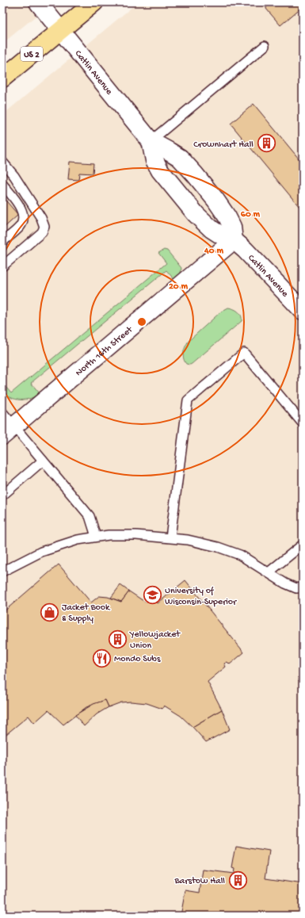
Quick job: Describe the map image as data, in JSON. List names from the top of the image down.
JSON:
{
  "streets": {
    "highway": ["US 2"],
    "street": ["Catlin Avenue", "North 16th Street"]
  },
  "crossings": [
    ["US 2", "Catlin Avenue"],
    ["Catlin Avenue", "North 16th Street"]
  ],
  "places": {
    "building": ["Crownhart Hall", "Yellowjacket Union", "Barstow Hall"],
    "school or university": ["University of Wisconsin-Superior"],
    "shop": ["Jacket Book & Supply"],
    "restaurant": ["Mondo Subs"]
  },
  "rings": ["60 m", "40 m", "20 m"]
}
